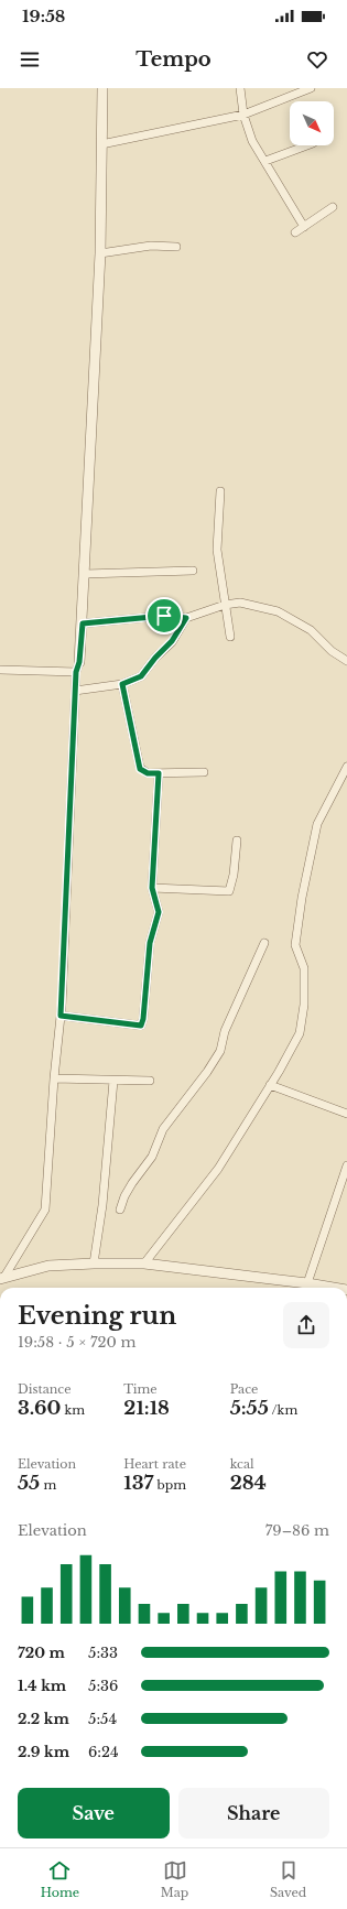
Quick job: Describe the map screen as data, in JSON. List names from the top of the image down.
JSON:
{
  "north": "bottom right",
  "page": {
    "status": "19:58",
    "header": "Tempo",
    "heading": ["Evening run", "19:58 · 5 × 720 m"],
    "stats": [
      ["Distance", "3.60 km"],
      ["Time", "21:18"],
      ["Pace", "5:55 /km"],
      ["Elevation", "55 m"],
      ["Heart rate", "137 bpm"],
      ["kcal", "284"]
    ],
    "chart": ["Elevation", "79–86 m"],
    "list": [
      {
        "name": "720 m",
        "note": "5:33"
      },
      {
        "name": "1.4 km",
        "note": "5:36"
      },
      {
        "name": "2.2 km",
        "note": "5:54"
      },
      {
        "name": "2.9 km",
        "note": "6:24"
      }
    ],
    "buttons": ["Save", "Share"],
    "tabs": ["Home", "Map", "Saved"]
  }
}
